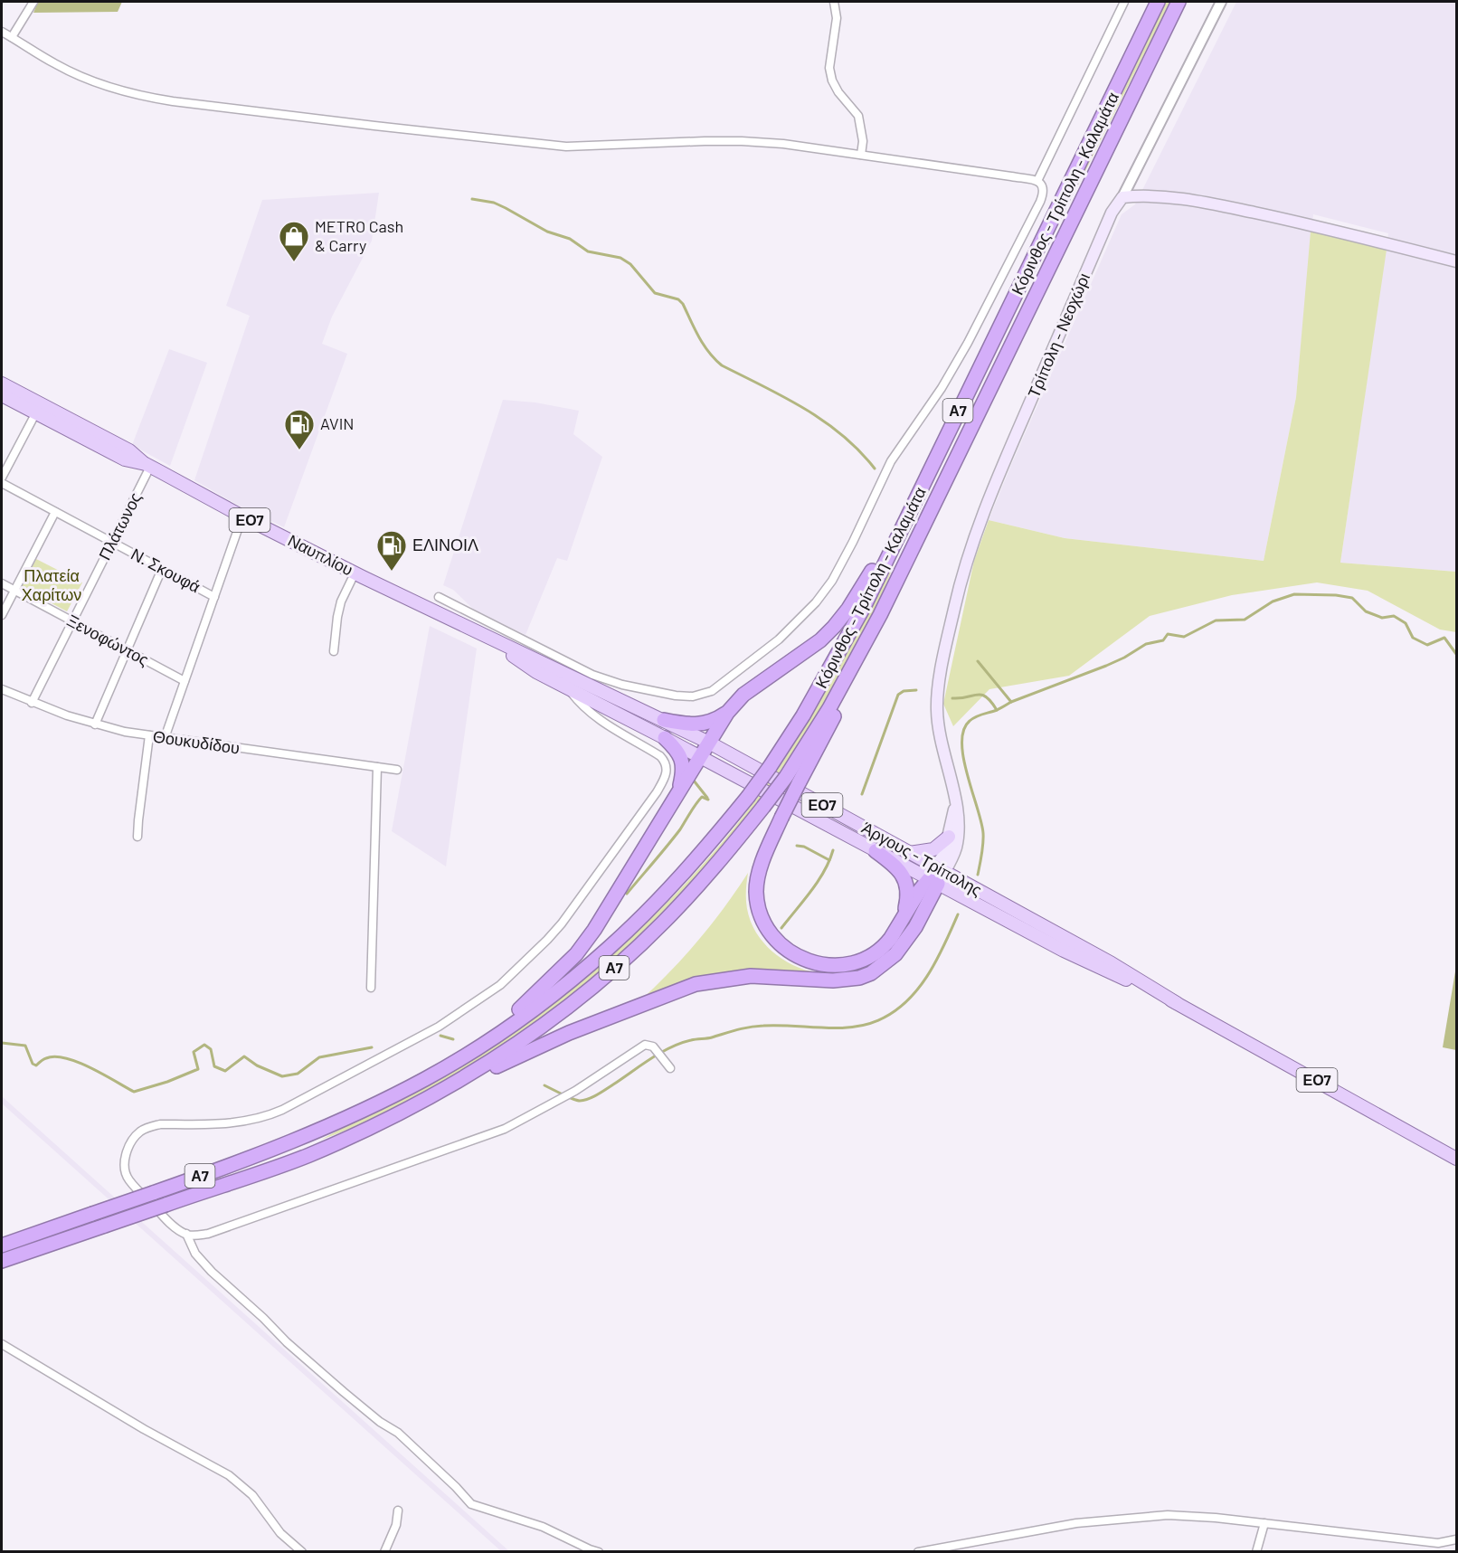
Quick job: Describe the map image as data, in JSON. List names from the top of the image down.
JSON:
{
  "streets": {
    "highway": ["Κόρινθος - Τρίπολη - Καλαμάτα", "Α7"],
    "main road": [
      "Τρίπολη - Νεοχώρι",
      "ΕΟ7",
      "Ναυπλίου",
      "Άργους - Τρίπολης"
    ],
    "street": [
      "Πλάτωνος",
      "Ν. Σκουφά",
      "Ξενοφώντος",
      "Θουκυδίδου"
    ]
  },
  "crossings": [
    ["Τρίπολη - Νεοχώρι", "Άργους - Τρίπολης"],
    ["Πλάτωνος", "Ναυπλίου"],
    ["Πλάτωνος", "Ν. Σκουφά"],
    ["Πλάτωνος", "Ξενοφώντος"],
    ["Πλάτωνος", "Θουκυδίδου"],
    ["Ναυπλίου", "Άργους - Τρίπολης"]
  ],
  "parks": ["Πλατεία Χαρίτων"],
  "places": {
    "shop": ["METRO Cash & Carry"],
    "fuel station": ["AVIN", "ΕΛΙΝΟΙΛ"]
  }
}
